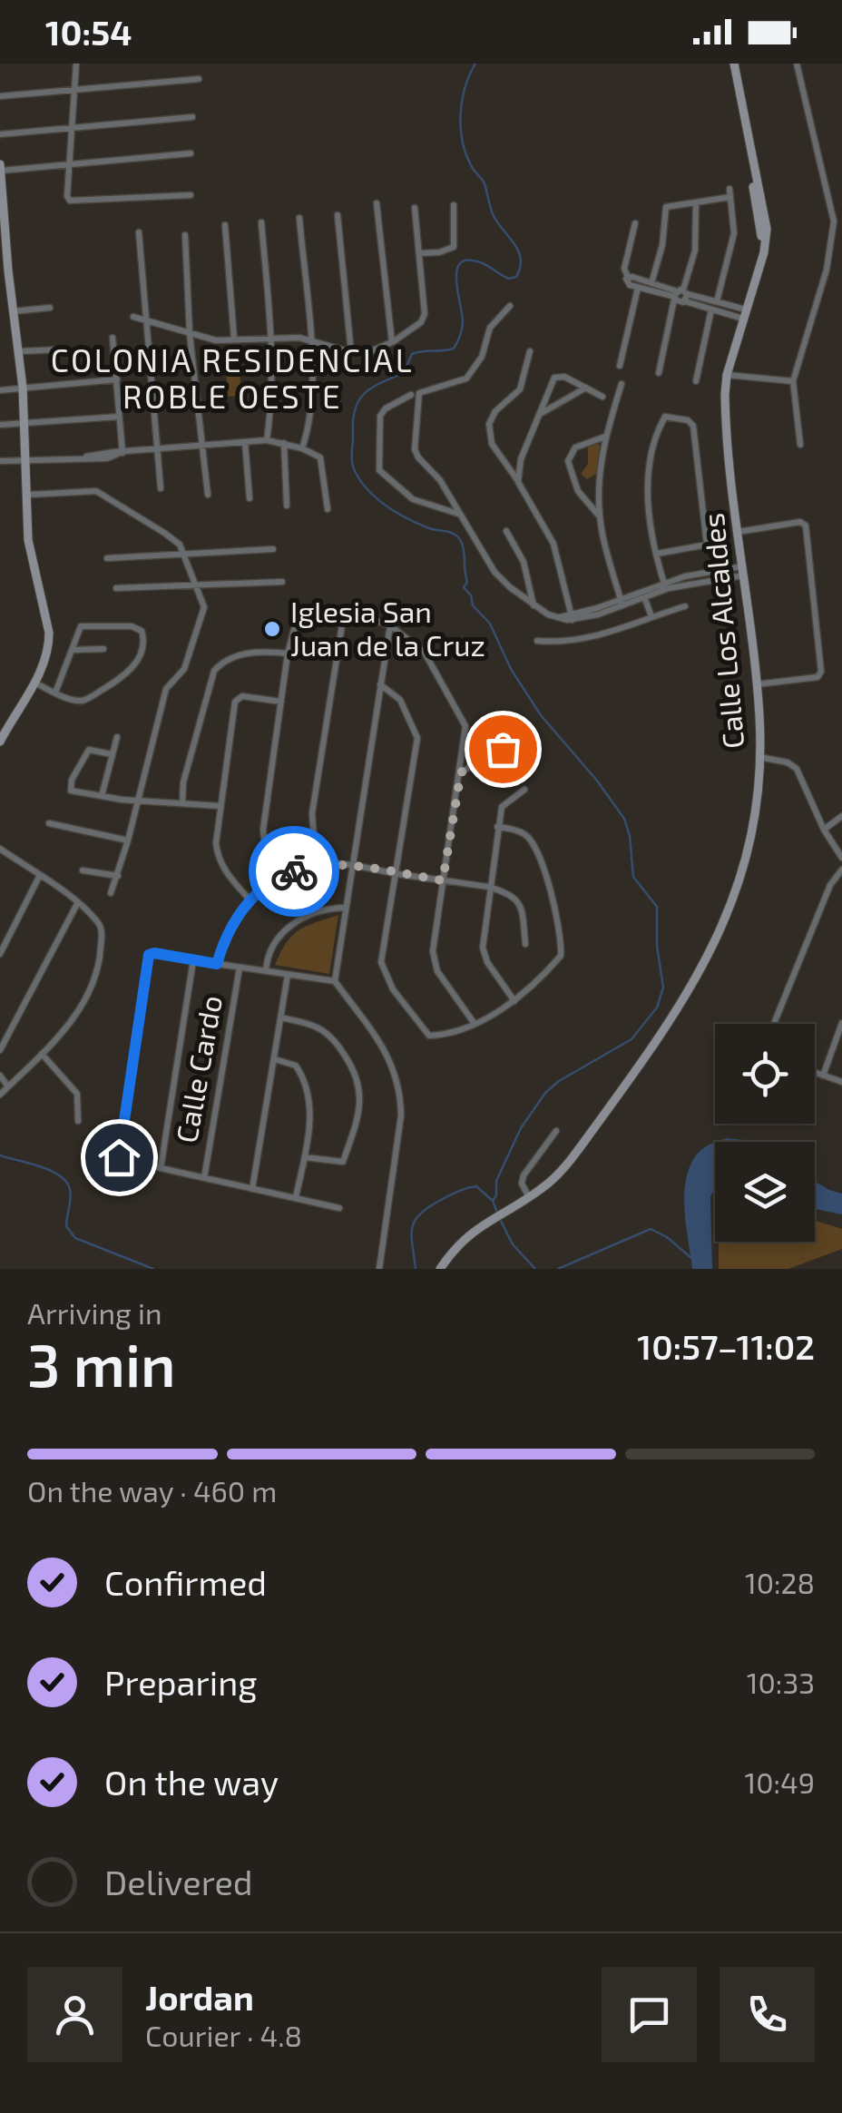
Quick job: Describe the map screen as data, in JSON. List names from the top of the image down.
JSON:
{
  "streets": {
    "main road": ["Calle Los Alcaldes"],
    "street": ["Calle Cardo"]
  },
  "districts": ["COLONIA RESIDENCIAL ROBLE OESTE"],
  "places": ["Iglesia San Juan de la Cruz"],
  "page": {
    "status": "10:54",
    "heading": ["3 min", "Arriving in", "10:57–11:02"],
    "panel": ["Jordan", "Courier · 4.8"],
    "bar": "On the way · 460 m",
    "list": [
      ["Confirmed", "10:28"],
      ["Preparing", "10:33"],
      ["On the way", "10:49"],
      "Delivered"
    ]
  }
}
